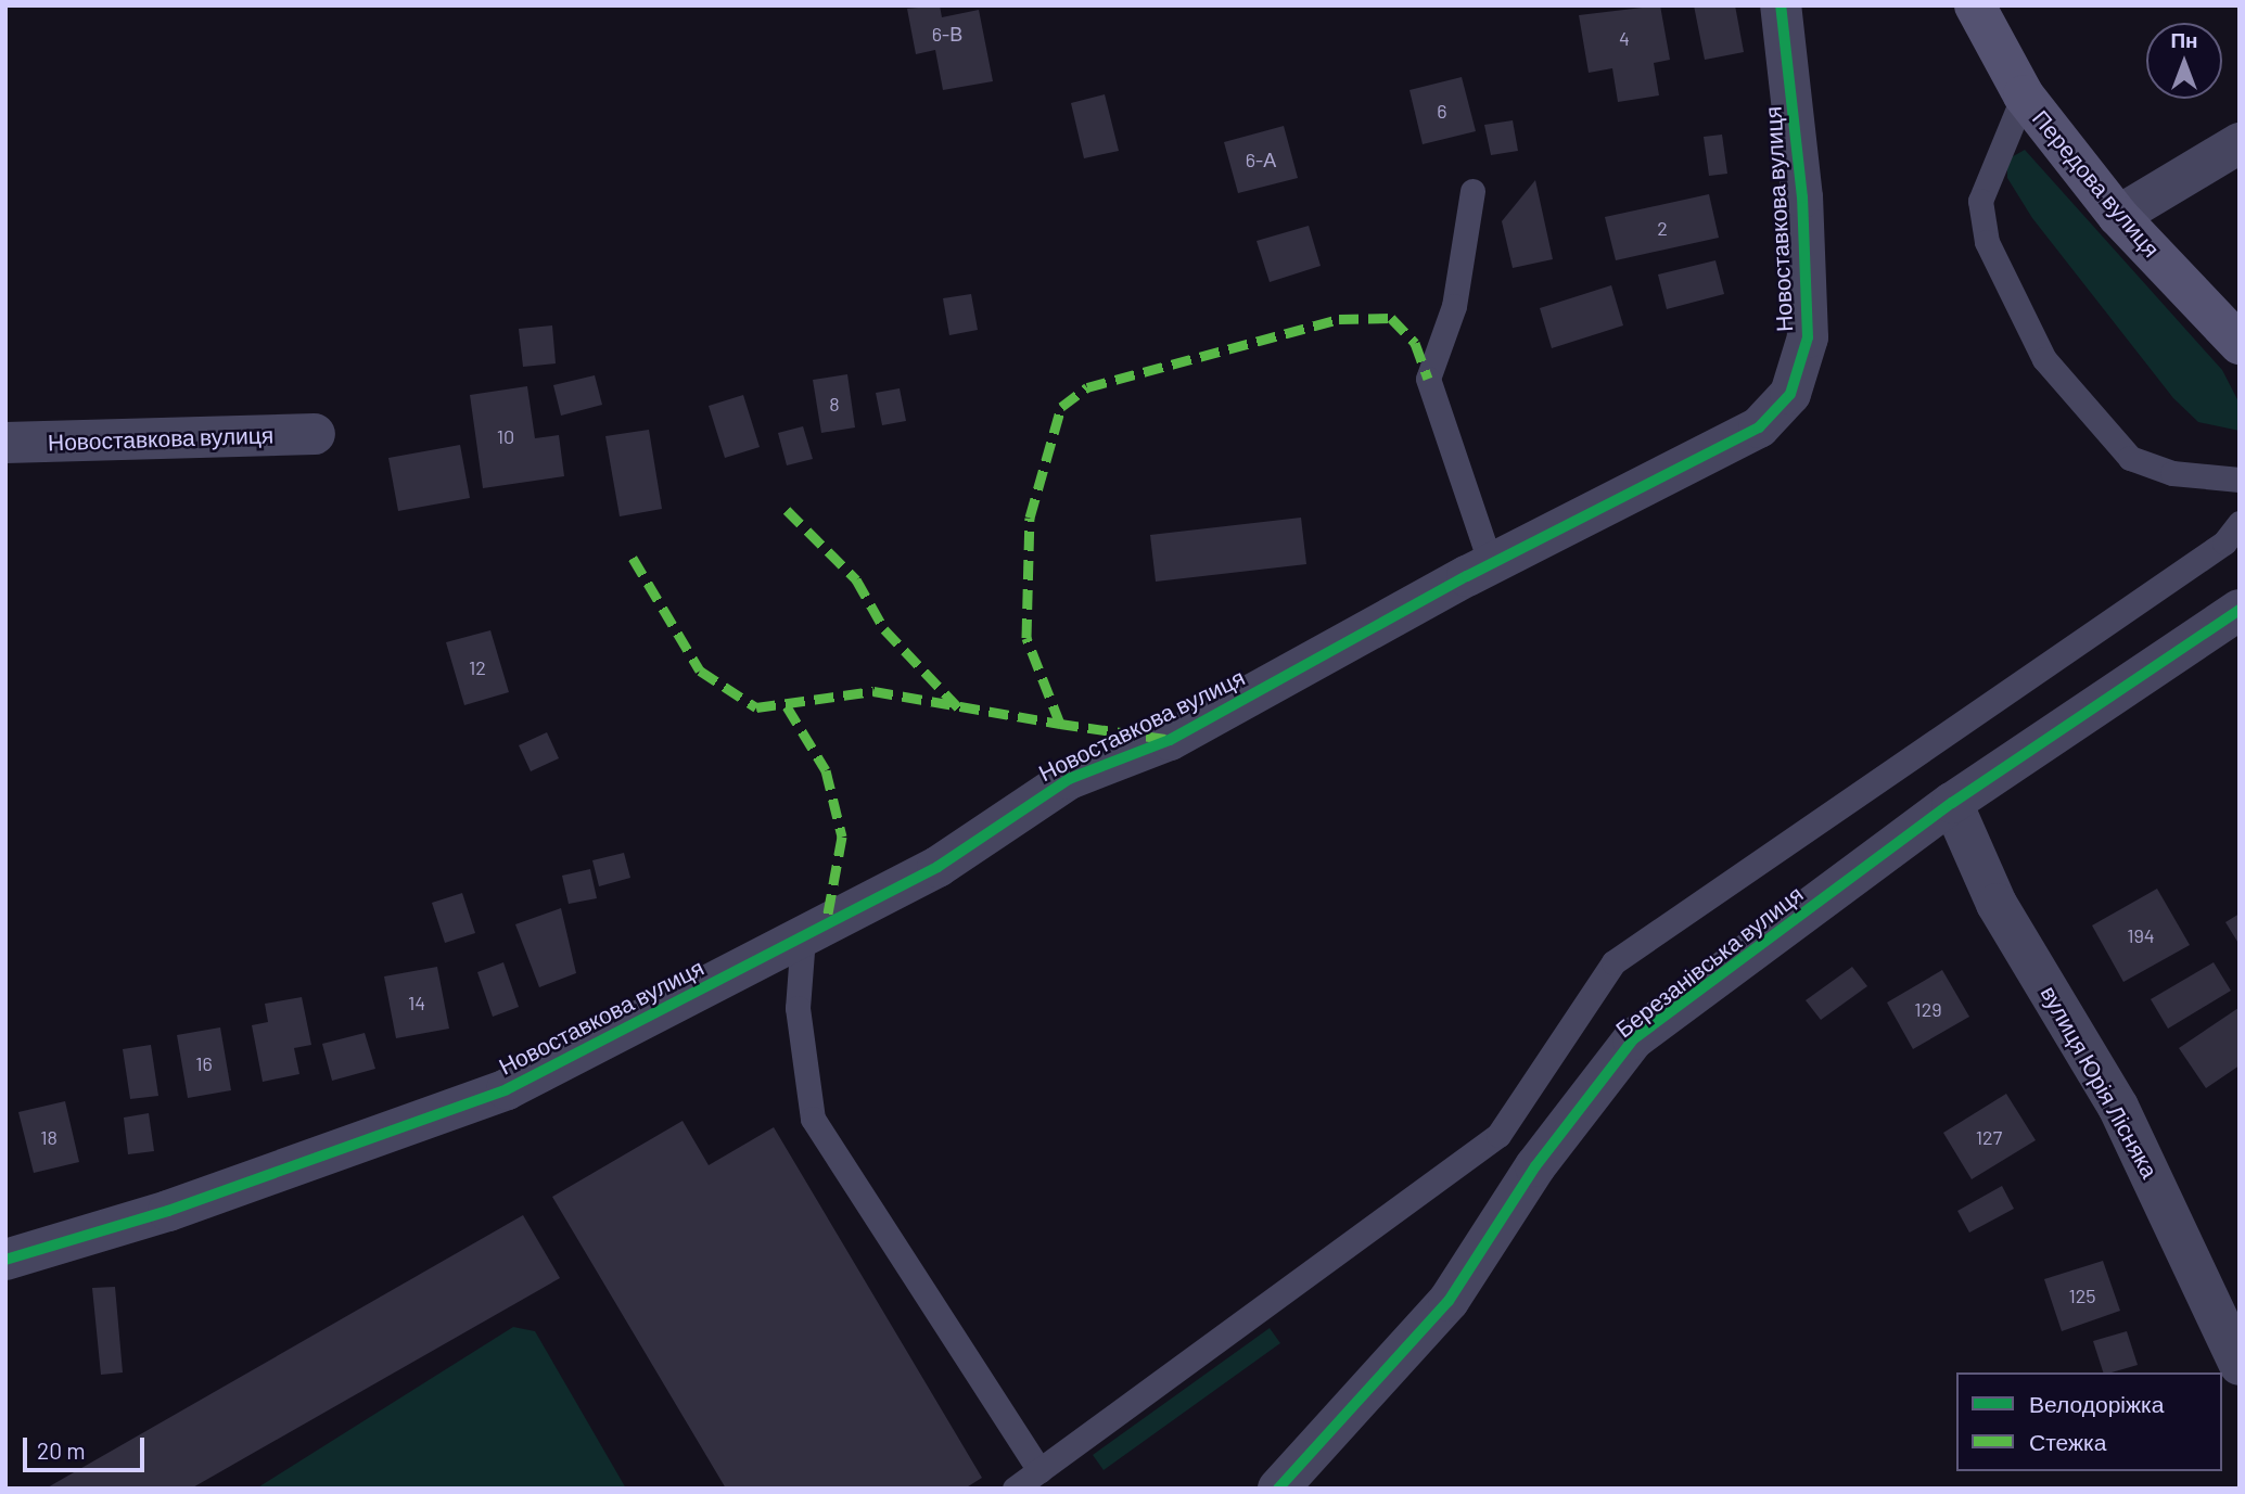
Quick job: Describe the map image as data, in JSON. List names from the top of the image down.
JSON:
{
  "streets": {
    "street": [
      "Передова вулиця",
      "Новоставкова вулиця",
      "Березанівська вулиця",
      "вулиця Юрія Лісняка"
    ]
  },
  "crossings": [
    ["Березанівська вулиця", "вулиця Юрія Лісняка"]
  ],
  "house_numbers": [
    "6-В",
    "4",
    "6",
    "6-А",
    "2",
    "8",
    "10",
    "12",
    "194",
    "14",
    "129",
    "16",
    "18",
    "127",
    "125"
  ],
  "legend": ["Велодоріжка", "Стежка"],
  "scale_bar": "20 m",
  "north": "top"
}
